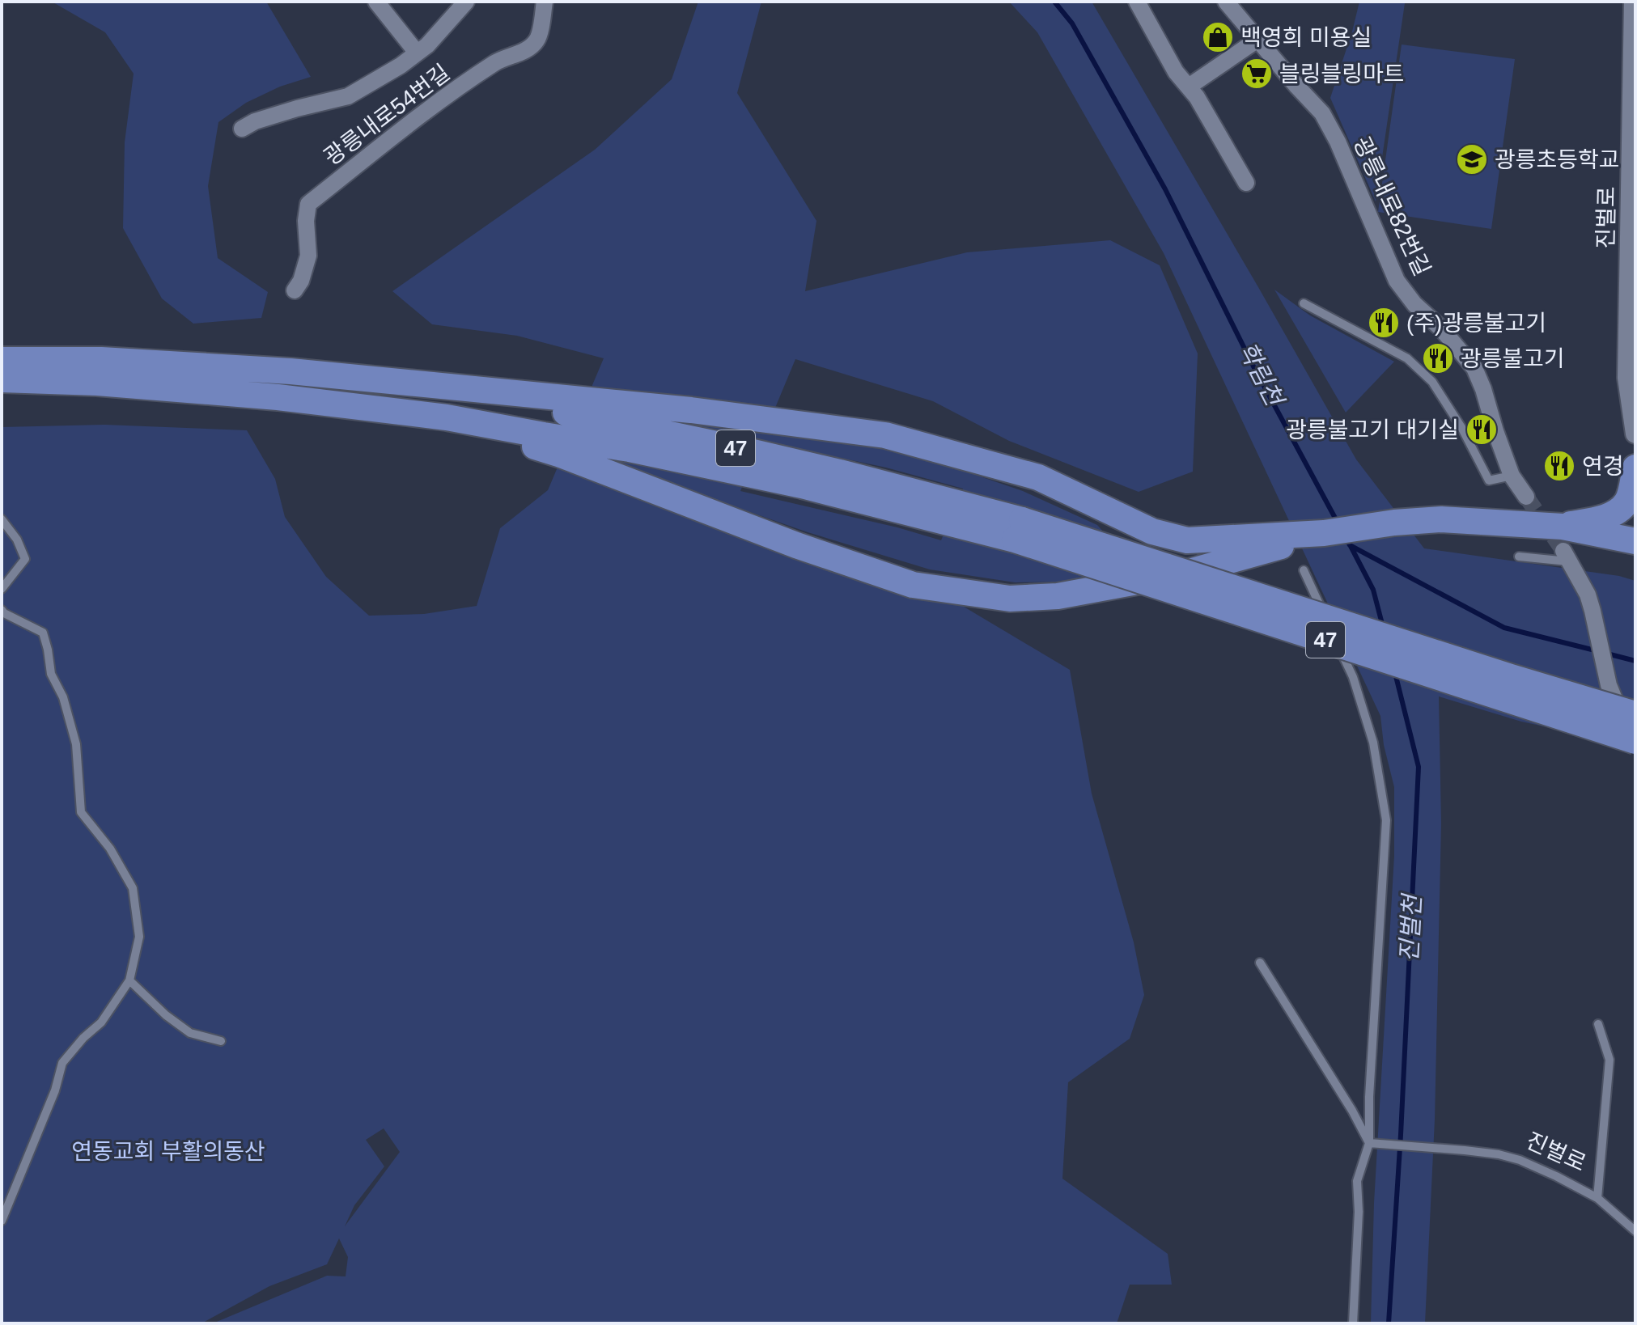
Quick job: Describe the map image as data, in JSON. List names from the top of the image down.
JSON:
{
  "streets": {
    "highway": ["47"],
    "street": ["광릉내로54번길", "광릉내로82번길", "진벌로"]
  },
  "water": ["학림천", "진벌천"],
  "parks": ["연동교회 부활의동산"],
  "places": {
    "shop": ["백영희 미용실"],
    "supermarket": ["블링블링마트"],
    "school or university": ["광릉초등학교"],
    "restaurant": [
      "(주)광릉불고기",
      "광릉불고기",
      "광릉불고기 대기실",
      "연경"
    ]
  }
}
